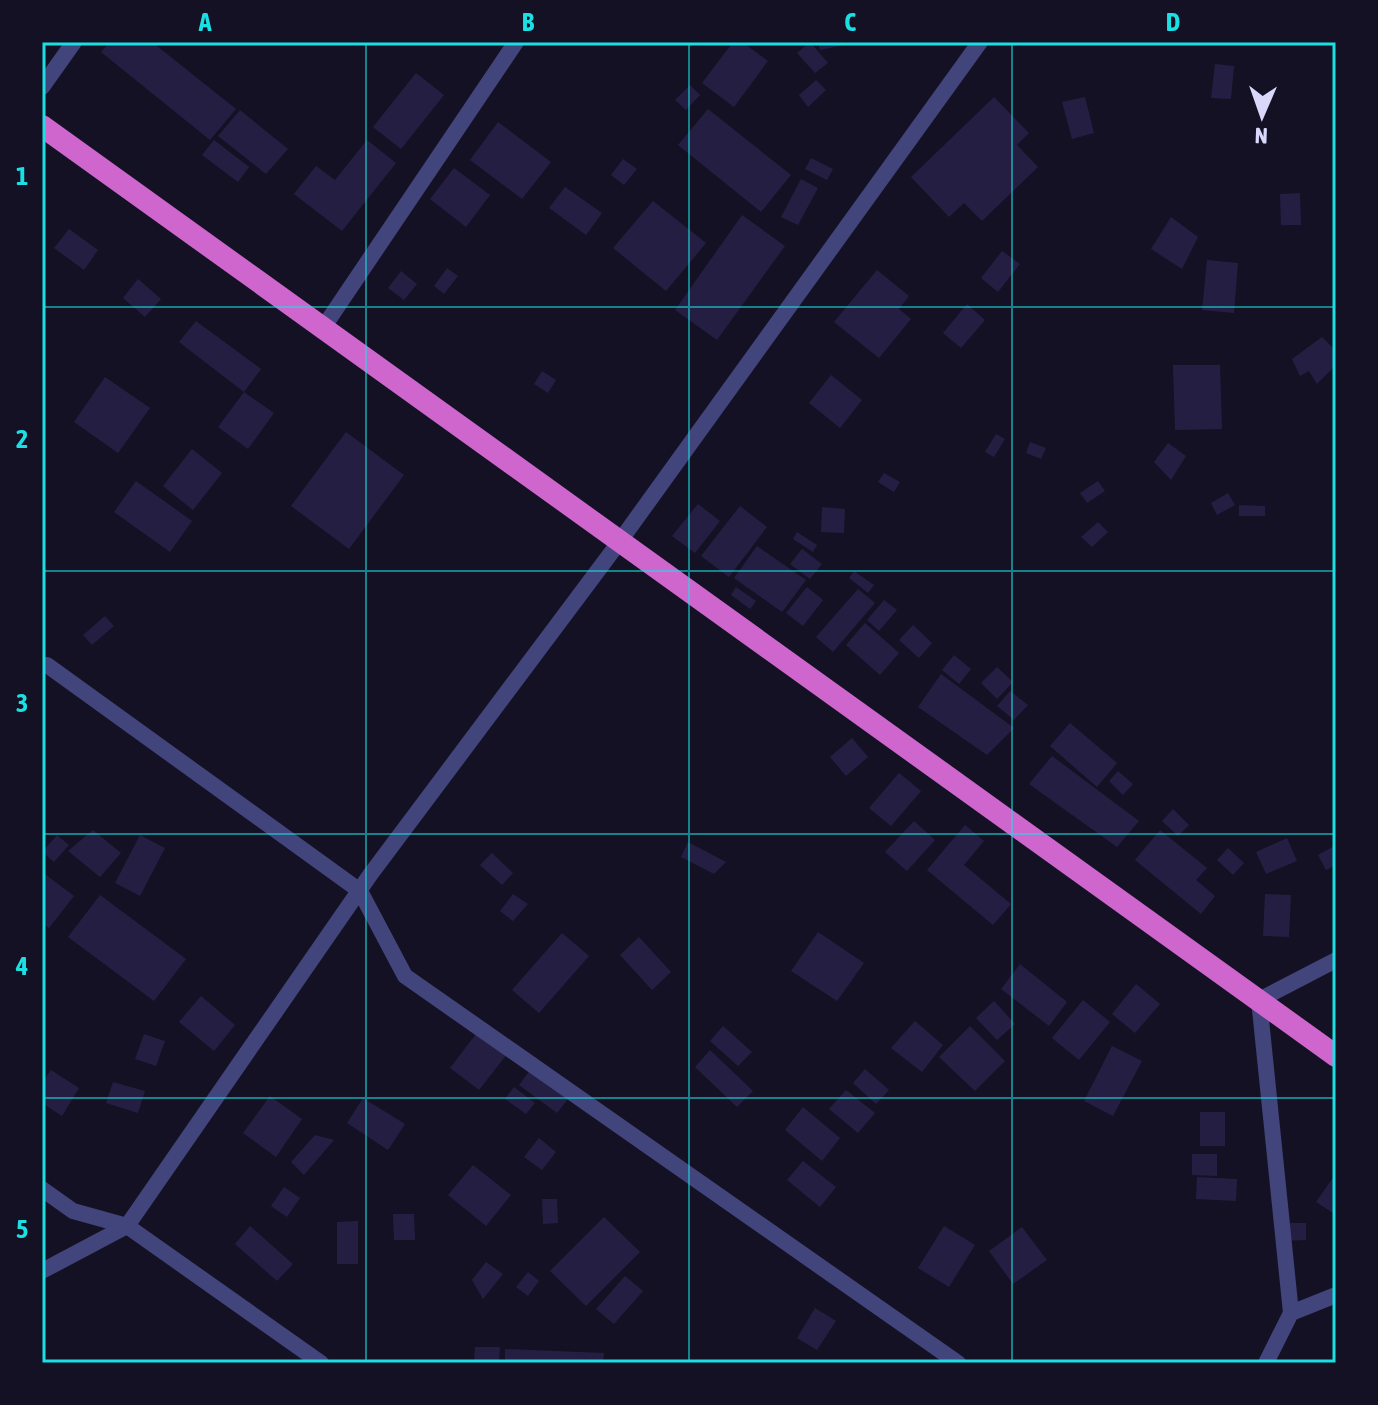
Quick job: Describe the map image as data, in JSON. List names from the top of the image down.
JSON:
{
  "north": "bottom",
  "grid": {
    "columns": [
      "A",
      "B",
      "C",
      "D"
    ],
    "rows": [
      "1",
      "2",
      "3",
      "4",
      "5"
    ]
  }
}
